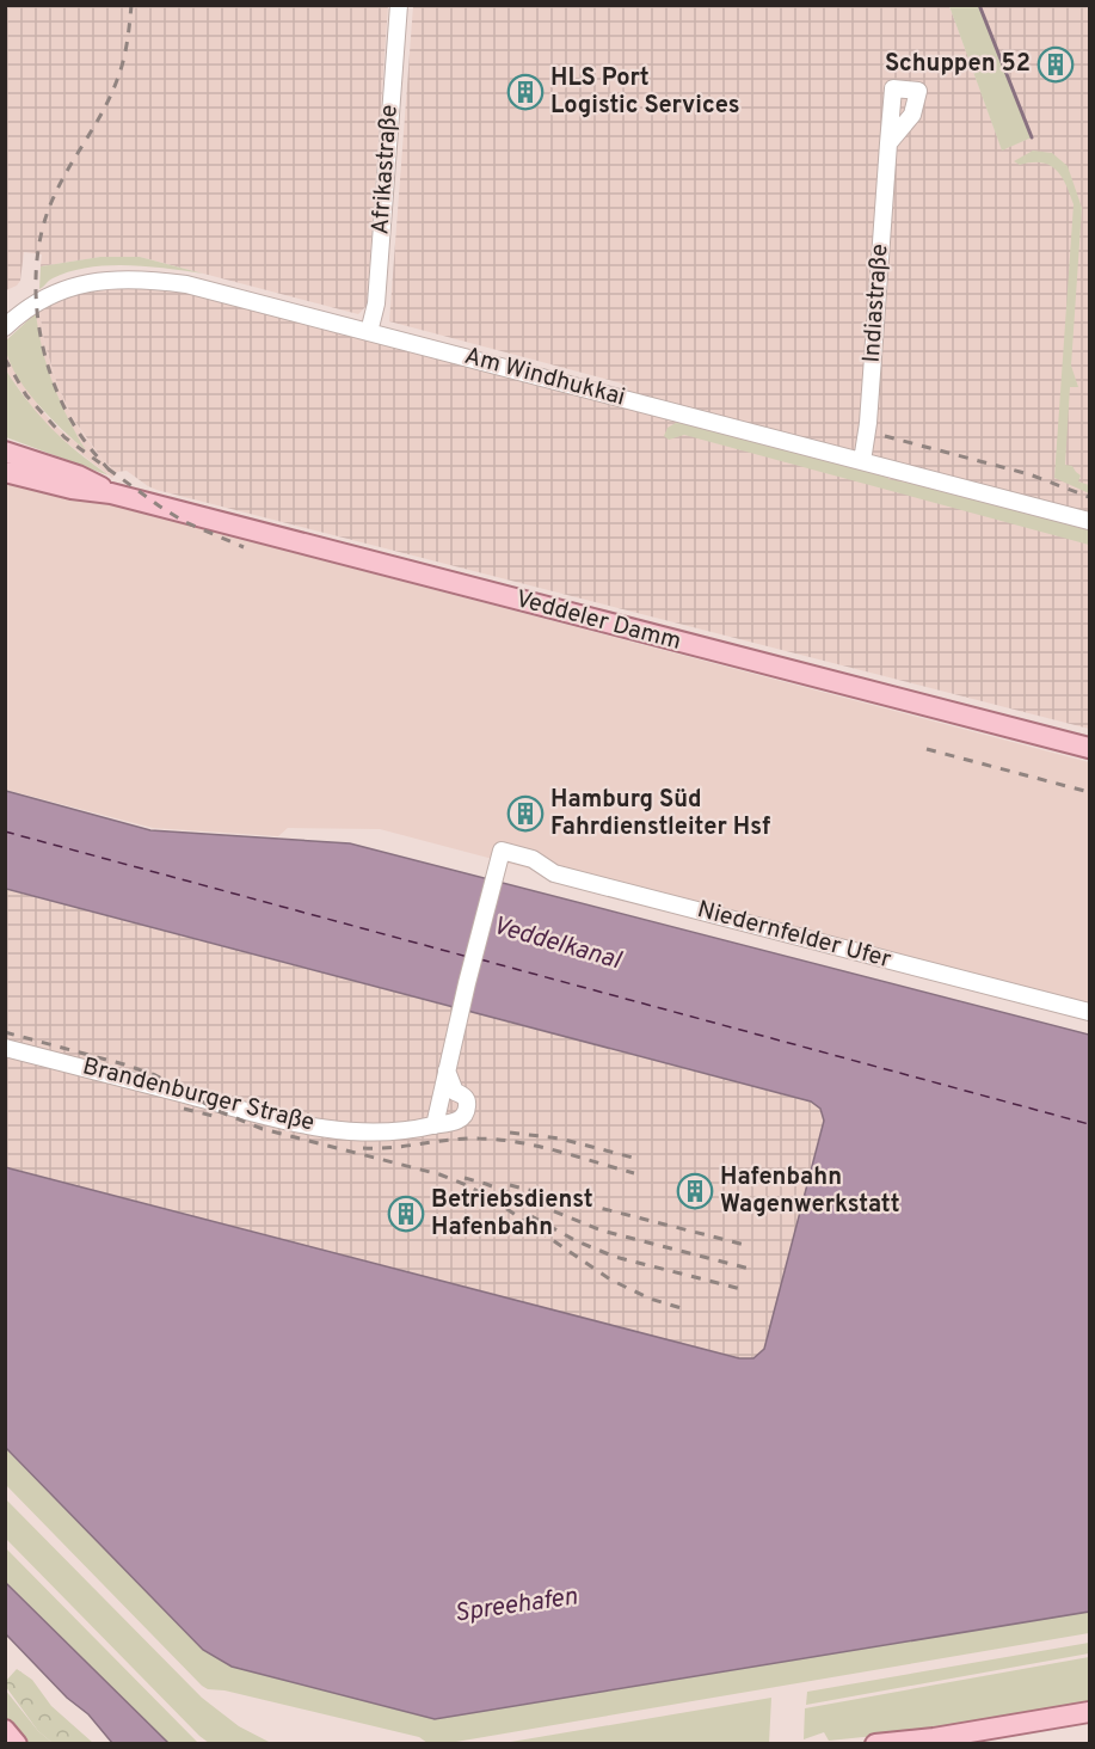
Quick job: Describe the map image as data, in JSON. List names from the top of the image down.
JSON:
{
  "streets": {
    "main road": ["Veddeler Damm"],
    "street": [
      "Afrikastraße",
      "Indiastraße",
      "Am Windhukkai",
      "Niedernfelder Ufer",
      "Brandenburger Straße"
    ]
  },
  "crossings": [
    ["Afrikastraße", "Am Windhukkai"],
    ["Indiastraße", "Am Windhukkai"],
    ["Niedernfelder Ufer", "Brandenburger Straße"]
  ],
  "water": ["Veddelkanal", "Spreehafen"],
  "places": {
    "building": [
      "Schuppen 52",
      "HLS Port Logistic Services",
      "Hamburg Süd Fahrdienstleiter Hsf",
      "Hafenbahn Wagenwerkstatt",
      "Betriebsdienst Hafenbahn"
    ]
  }
}
